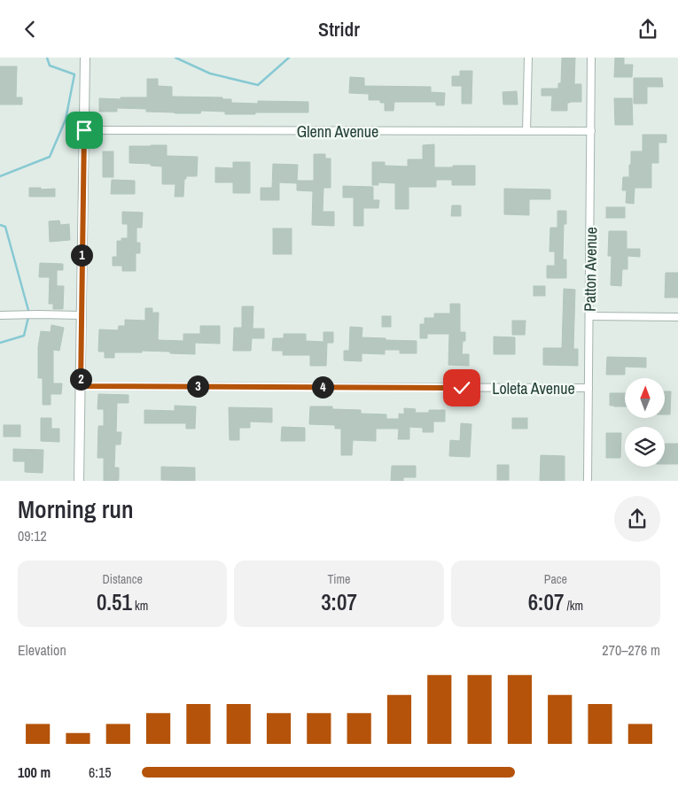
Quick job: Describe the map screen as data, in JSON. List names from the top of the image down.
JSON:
{
  "streets": {
    "street": ["Glenn Avenue", "Patton Avenue", "Loleta Avenue"]
  },
  "crossings": [
    ["Glenn Avenue", "Patton Avenue"],
    ["Patton Avenue", "Loleta Avenue"]
  ],
  "north": "top",
  "page": {
    "header": "Stridr",
    "pins": [
      "1",
      "2",
      "3",
      "4"
    ],
    "heading": ["Morning run", "09:12"],
    "stats": [
      ["Distance", "0.51 km"],
      ["Time", "3:07"],
      ["Pace", "6:07 /km"]
    ],
    "chart": ["Elevation", "270–276 m"],
    "list": [
      {
        "name": "100 m",
        "note": "6:15"
      }
    ]
  }
}
